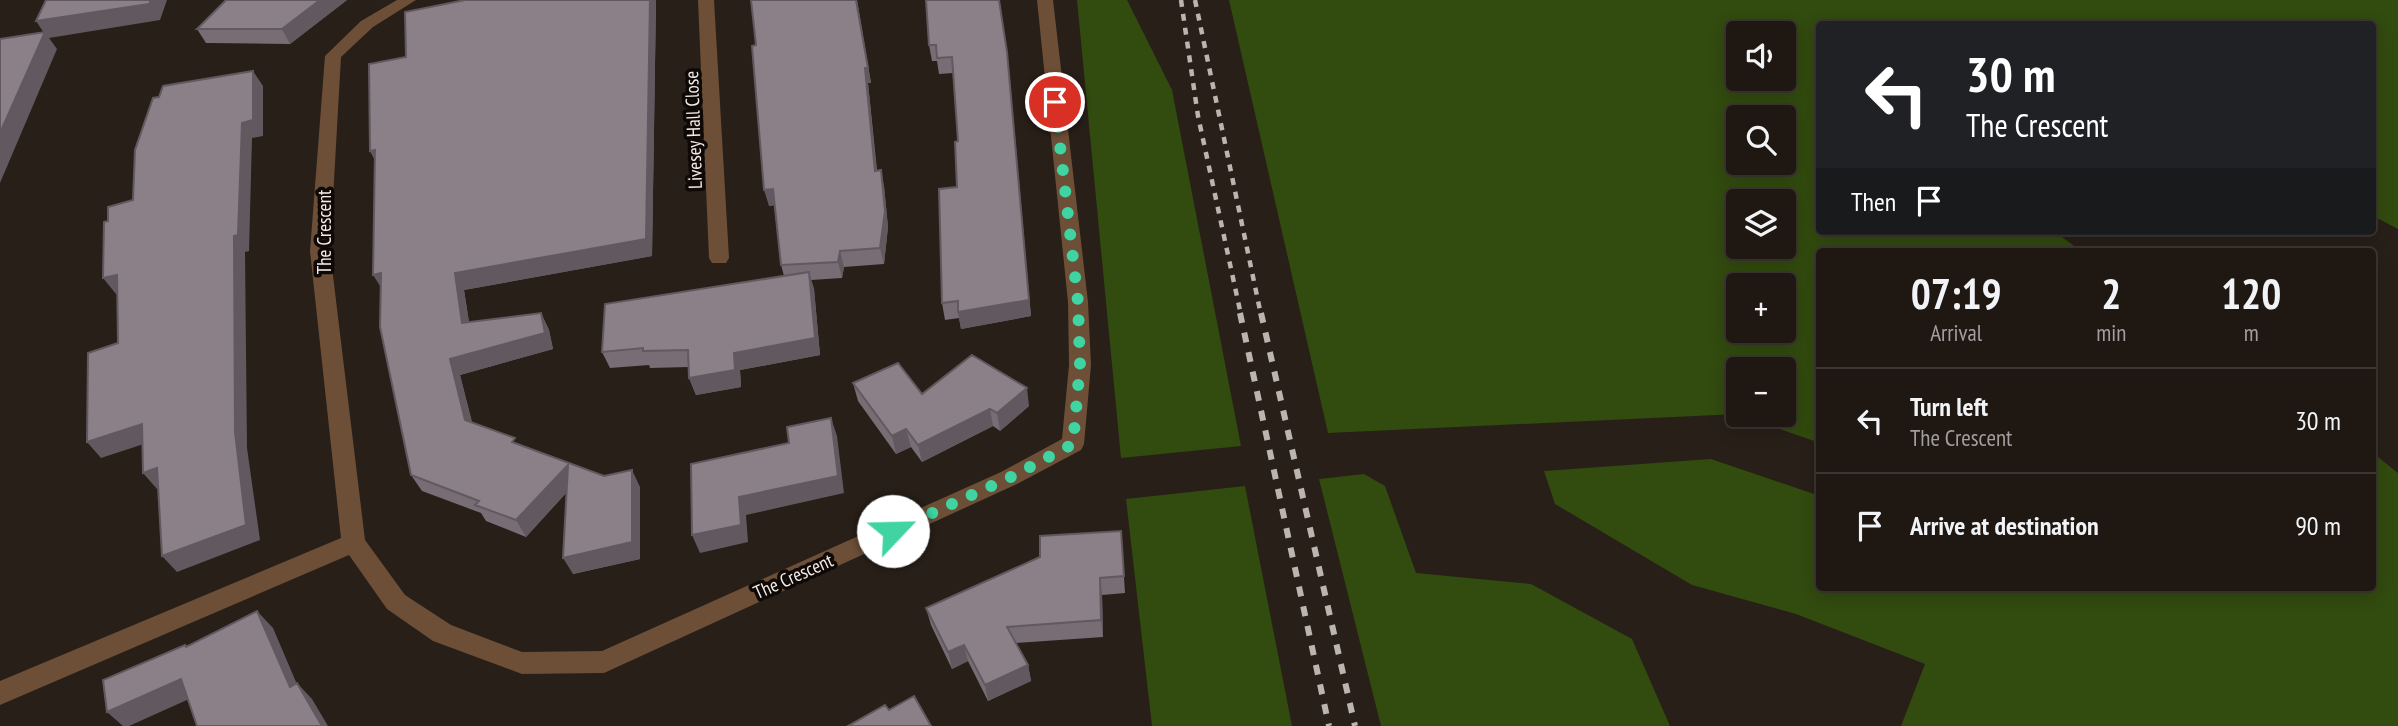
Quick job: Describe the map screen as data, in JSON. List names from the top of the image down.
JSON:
{
  "streets": {
    "street": ["Livesey Hall Close", "The Crescent"]
  },
  "page": {
    "map_buttons": ["+", "−"],
    "turn": ["30 m", "The Crescent"],
    "then": "Then",
    "eta": [
      "07:19",
      "Arrival",
      "2",
      "min",
      "120",
      "m"
    ],
    "list": [
      {
        "name": "Turn left",
        "note": "The Crescent",
        "value": "30 m"
      },
      {
        "name": "Arrive at destination",
        "value": "90 m"
      }
    ]
  }
}
